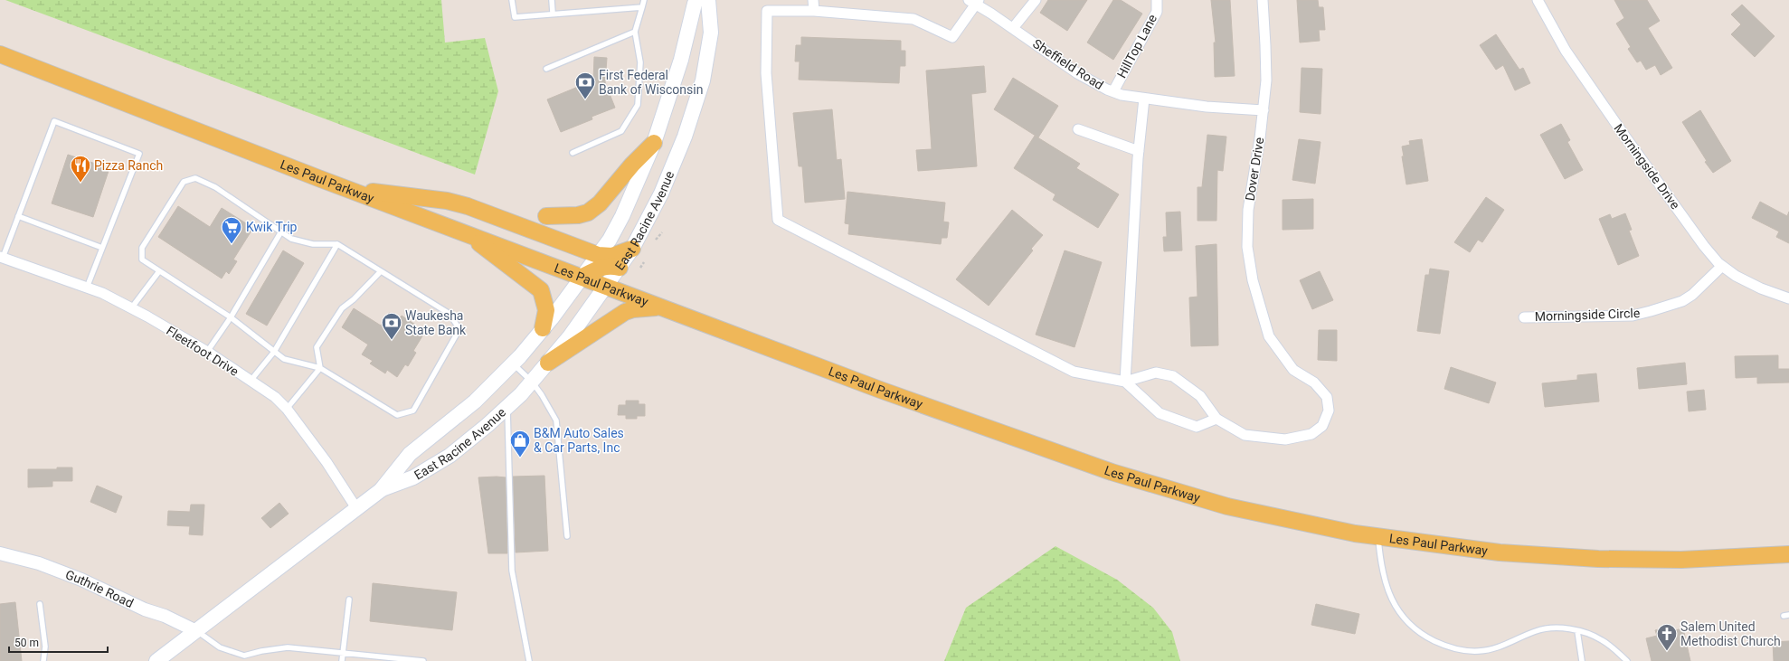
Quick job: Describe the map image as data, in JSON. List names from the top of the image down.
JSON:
{
  "streets": {
    "main road": ["Les Paul Parkway", "East Racine Avenue"],
    "street": [
      "HillTop Lane",
      "Sheffield Road",
      "Morningside Drive",
      "Dover Drive",
      "Morningside Circle",
      "Fleetfoot Drive",
      "Guthrie Road"
    ]
  },
  "crossings": [
    ["HillTop Lane", "Sheffield Road"],
    ["Sheffield Road", "Dover Drive"],
    ["Morningside Drive", "Morningside Circle"],
    ["Les Paul Parkway", "East Racine Avenue"],
    ["East Racine Avenue", "Fleetfoot Drive"],
    ["East Racine Avenue", "Guthrie Road"]
  ],
  "places": {
    "bank": ["First Federal Bank of Wisconsin", "Waukesha State Bank"],
    "restaurant": ["Pizza Ranch"],
    "supermarket": ["Kwik Trip"],
    "shop": ["B&M Auto Sales & Car Parts, Inc"],
    "church": ["Salem United Methodist Church"]
  },
  "scale_bar": "50 m"
}
